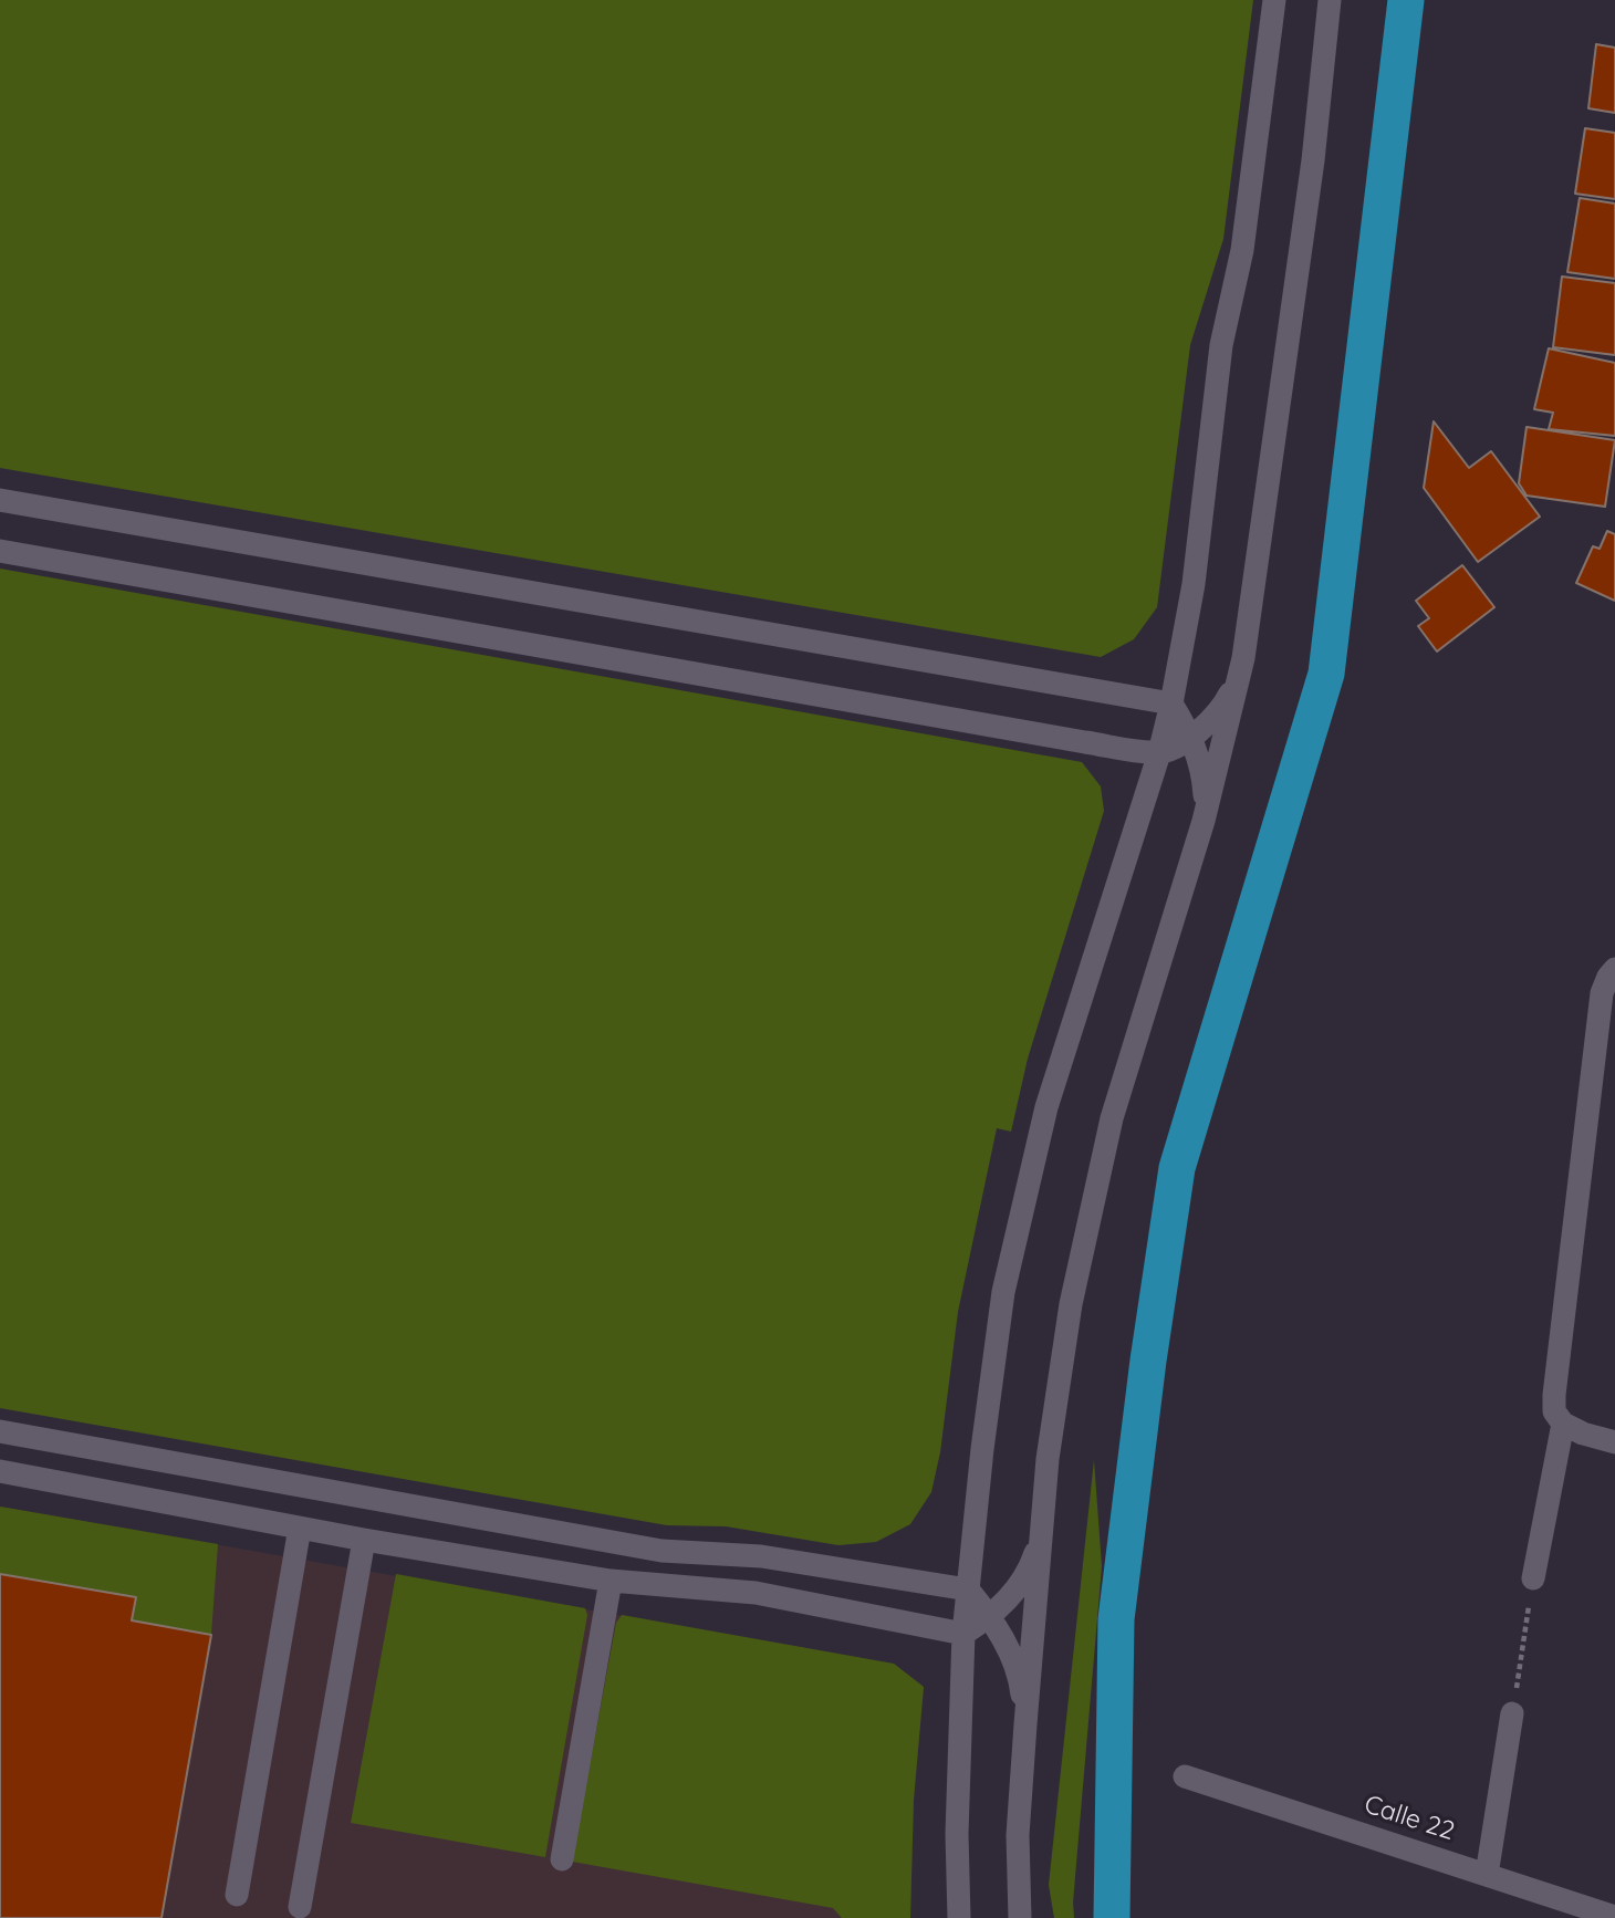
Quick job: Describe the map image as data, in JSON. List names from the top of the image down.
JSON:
{
  "streets": {
    "street": ["Calle 22"]
  }
}
